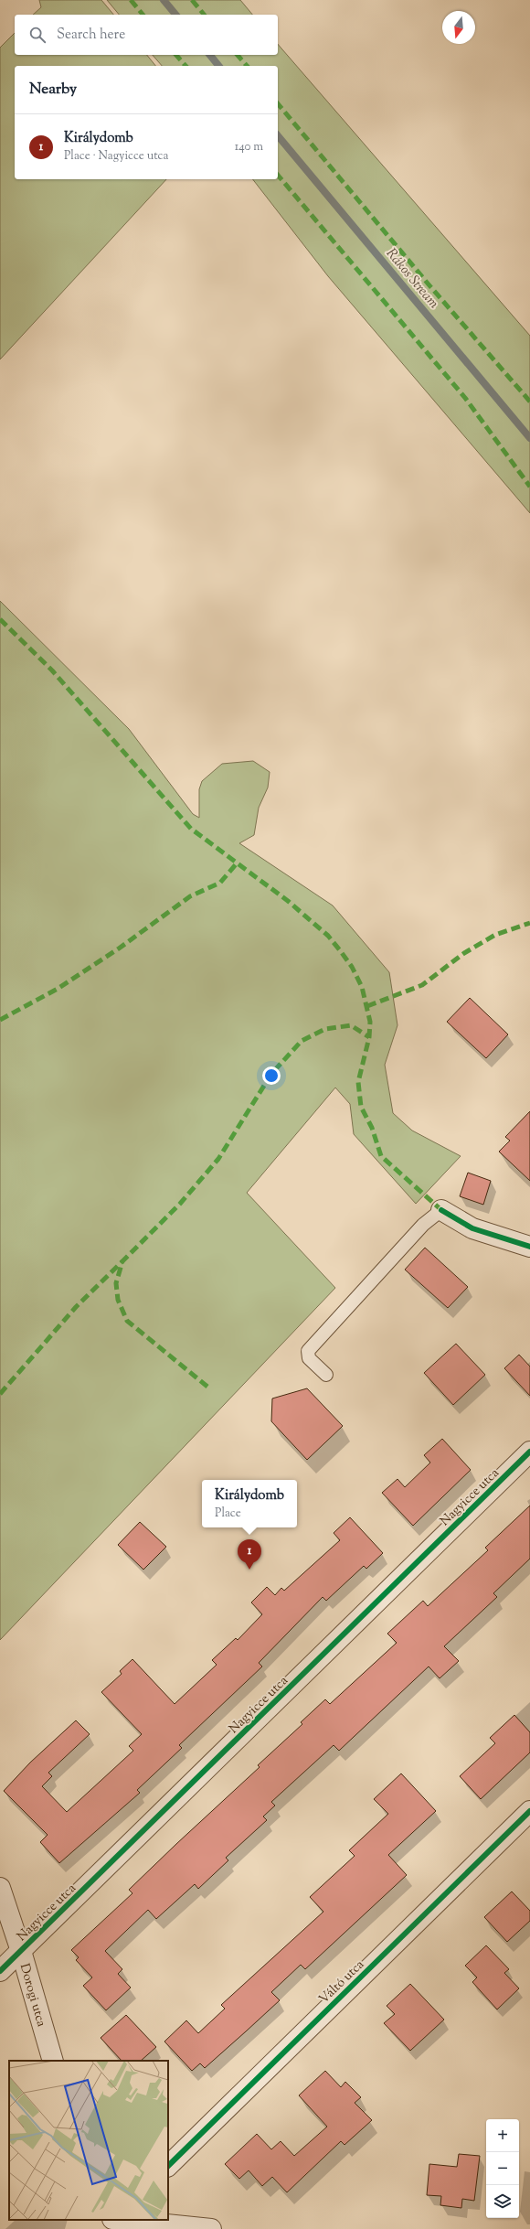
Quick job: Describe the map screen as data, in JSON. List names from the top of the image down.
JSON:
{
  "streets": {
    "street": ["Nagyicce utca", "Váltó utca", "Dorogi utca"]
  },
  "crossings": [
    ["Nagyicce utca", "Dorogi utca"]
  ],
  "water": ["Rákos Stream"],
  "north": "bottom",
  "page": {
    "search": "Search here",
    "heading": "Nearby",
    "list": [
      {
        "mark": "1",
        "name": "Királydomb",
        "note": "Place · Nagyicce utca",
        "value": "140 m"
      }
    ],
    "popup": ["Királydomb", "Place"],
    "pins": "1",
    "map_buttons": ["+", "−"]
  }
}
